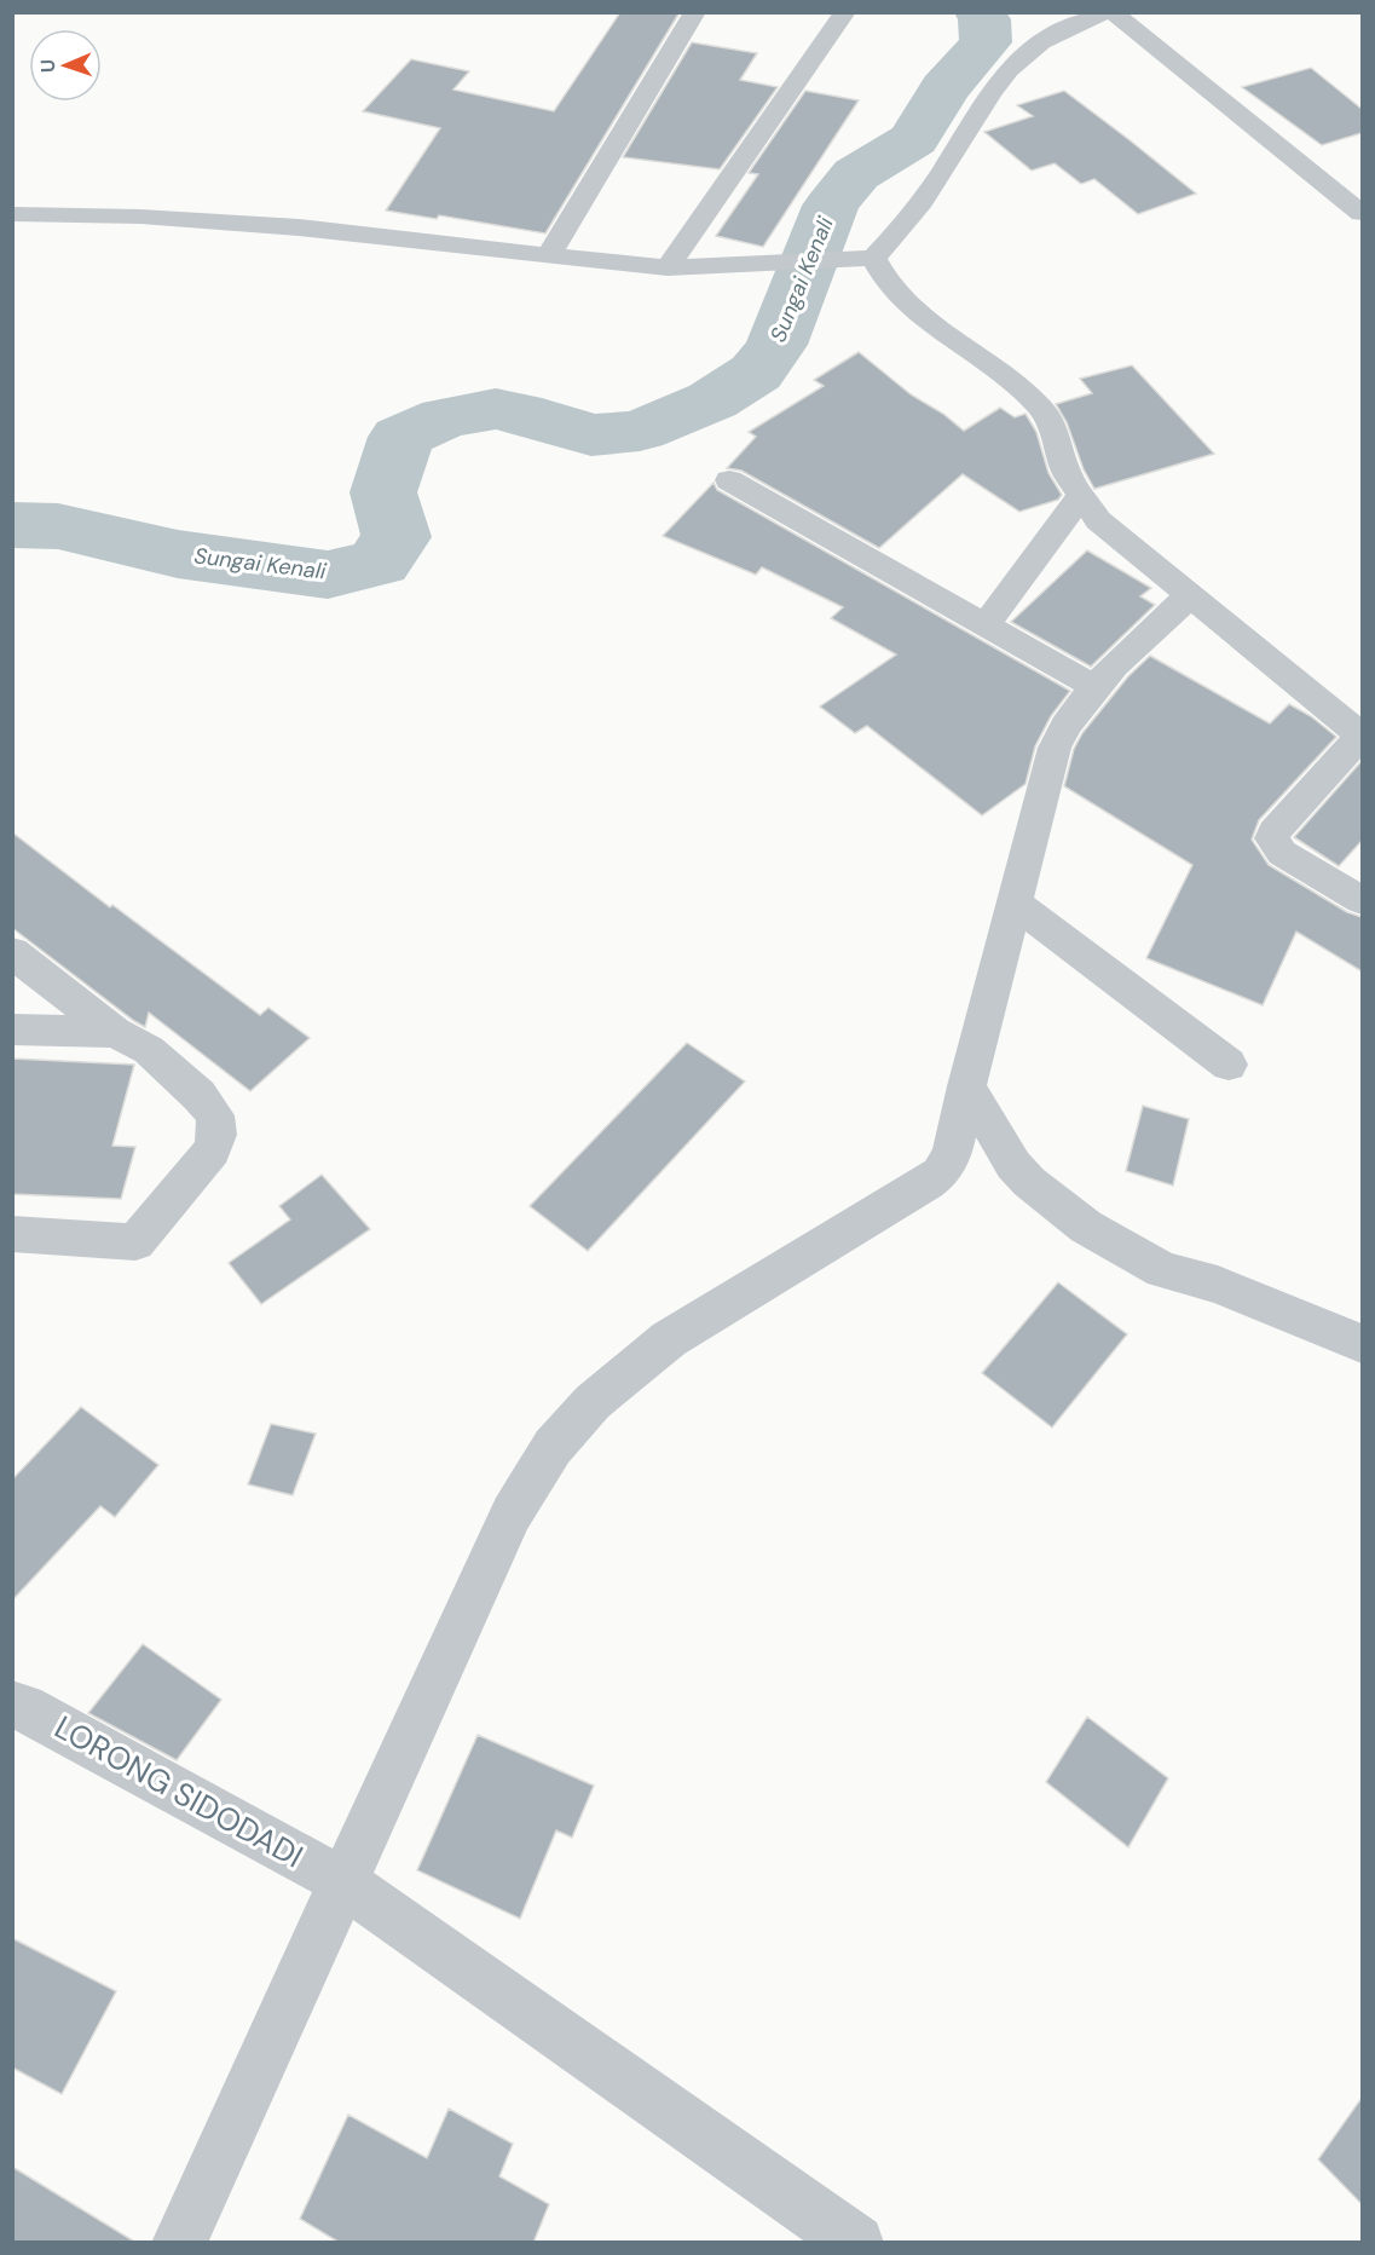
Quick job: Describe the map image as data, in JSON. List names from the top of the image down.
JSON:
{
  "streets": {
    "street": ["LORONG SIDODADI"]
  },
  "water": ["Sungai Kenali"],
  "north": "left"
}
